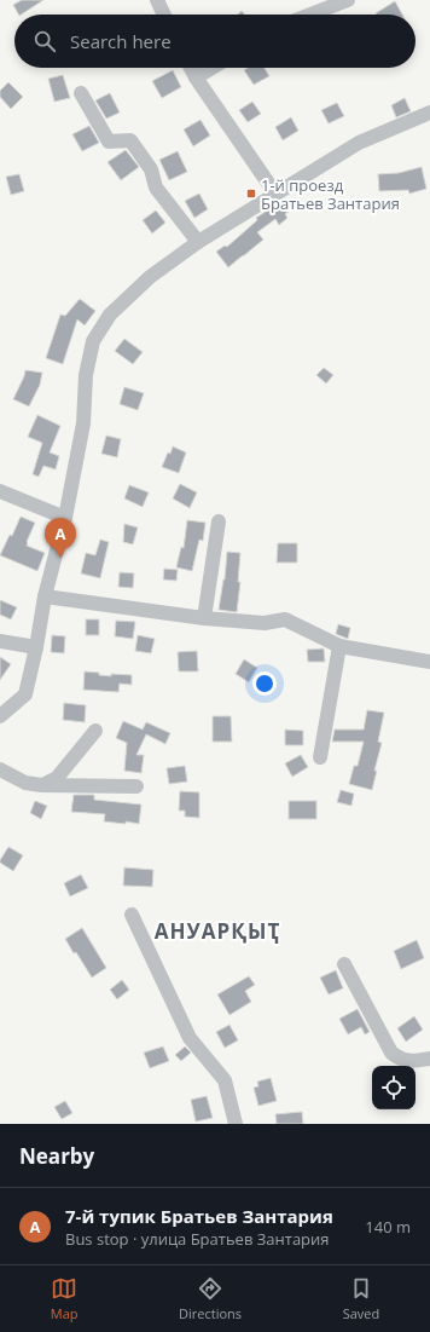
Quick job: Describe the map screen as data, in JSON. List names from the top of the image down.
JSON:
{
  "districts": ["АНУАРҚЫҬ"],
  "places": {
    "transit": ["1-й проезд Братьев Зантария"]
  },
  "page": {
    "search": "Search here",
    "pins": "A",
    "heading": "Nearby",
    "list": [
      {
        "mark": "A",
        "name": "7-й тупик Братьев Зантария",
        "note": "Bus stop · улица Братьев Зантария",
        "value": "140 m"
      }
    ],
    "nav": ["Map", "Directions", "Saved"]
  }
}
